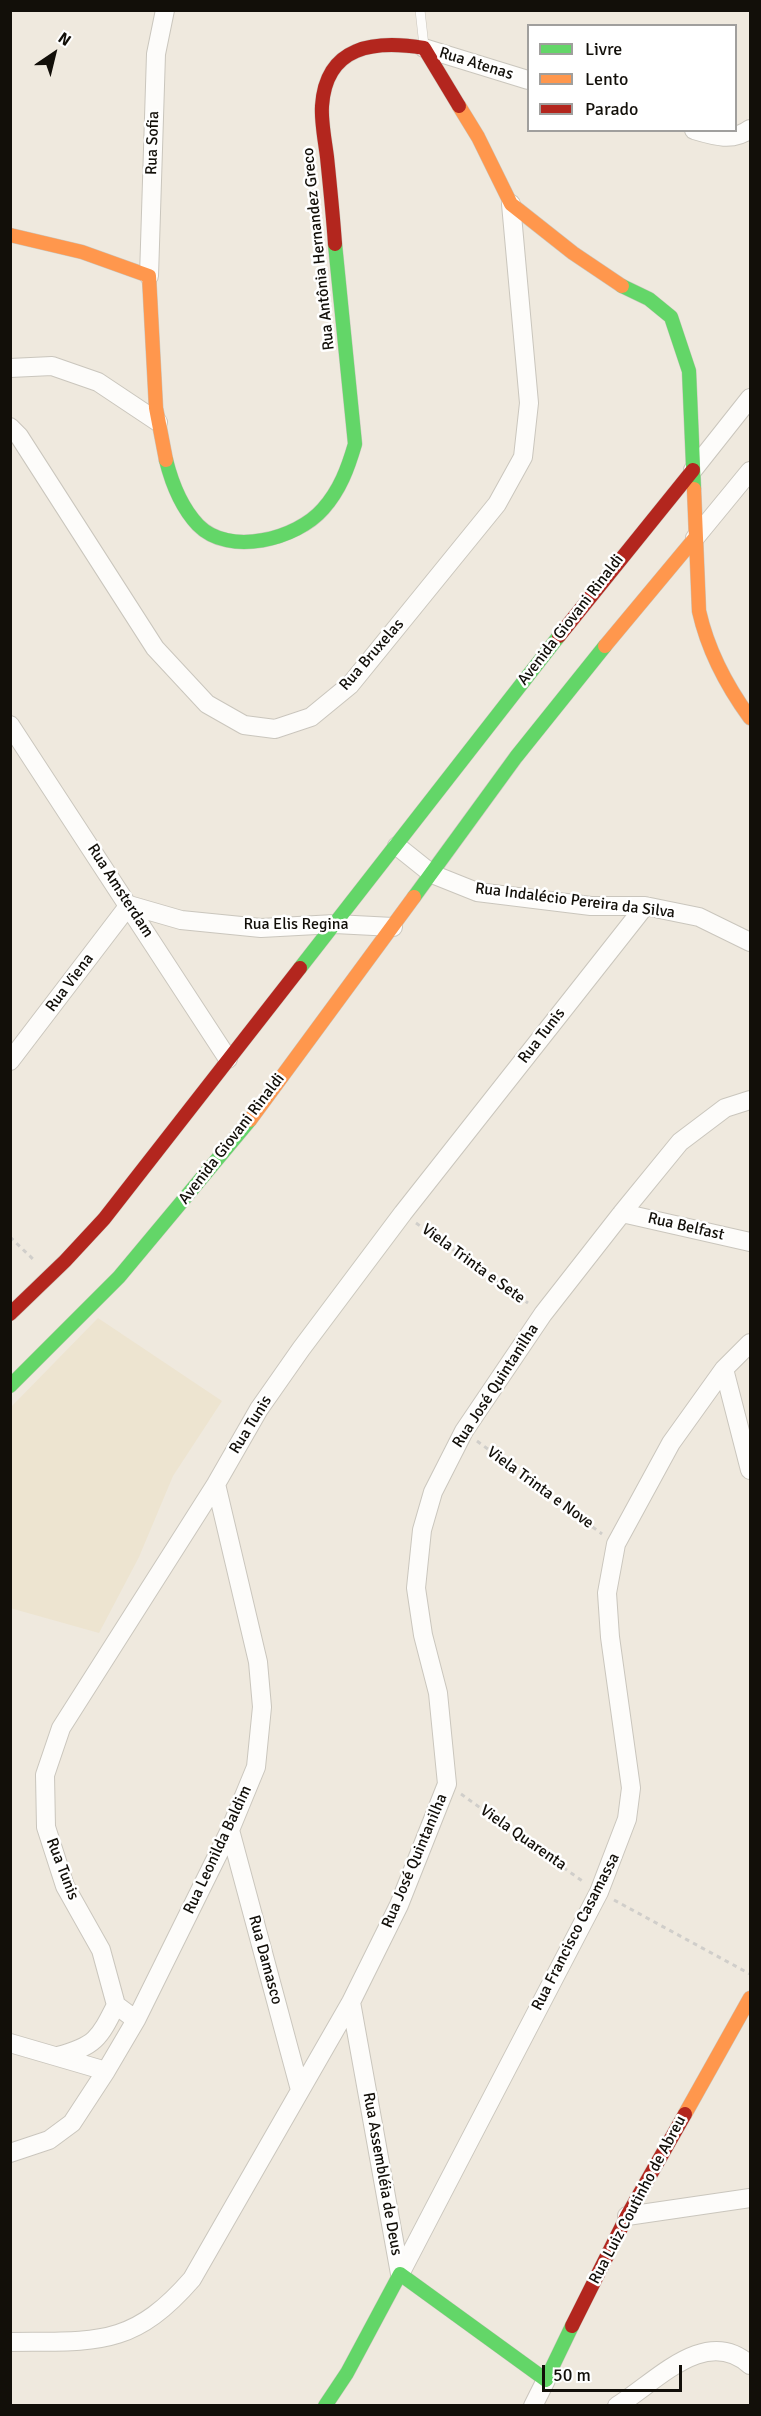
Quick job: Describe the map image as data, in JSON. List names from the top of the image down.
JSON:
{
  "streets": {
    "street": [
      "Rua Atenas",
      "Rua Sofia",
      "Rua Antônia Hernandez Greco",
      "Avenida Giovani Rinaldi",
      "Rua Bruxelas",
      "Rua Amsterdam",
      "Rua Indalécio Pereira da Silva",
      "Rua Elis Regina",
      "Rua Viena",
      "Rua Tunis",
      "Rua Belfast",
      "Rua José Quintanilha",
      "Rua Leonilda Baldim",
      "Rua Francisco Casamassa",
      "Rua Damasco",
      "Rua Assembléia de Deus",
      "Rua Luiz Coutinho de Abreu"
    ],
    "path": ["Viela Trinta e Sete", "Viela Trinta e Nove", "Viela Quarenta"]
  },
  "crossings": [
    ["Rua Atenas", "Rua Antônia Hernandez Greco"],
    ["Rua Sofia", "Rua Antônia Hernandez Greco"],
    ["Avenida Giovani Rinaldi", "Rua Amsterdam"],
    ["Avenida Giovani Rinaldi", "Rua Indalécio Pereira da Silva"],
    ["Avenida Giovani Rinaldi", "Rua Elis Regina"],
    ["Rua Amsterdam", "Rua Elis Regina"],
    ["Rua Amsterdam", "Rua Viena"],
    ["Rua Indalécio Pereira da Silva", "Rua Tunis"],
    ["Rua Elis Regina", "Rua Viena"],
    ["Rua Tunis", "Viela Trinta e Sete"],
    ["Rua Tunis", "Rua Leonilda Baldim"],
    ["Rua Belfast", "Rua José Quintanilha"],
    ["Viela Trinta e Sete", "Rua José Quintanilha"],
    ["Rua José Quintanilha", "Viela Trinta e Nove"],
    ["Rua José Quintanilha", "Viela Quarenta"],
    ["Rua José Quintanilha", "Rua Damasco"],
    ["Rua José Quintanilha", "Rua Assembléia de Deus"],
    ["Viela Trinta e Nove", "Rua Francisco Casamassa"],
    ["Viela Quarenta", "Rua Francisco Casamassa"],
    ["Rua Leonilda Baldim", "Rua Damasco"],
    ["Rua Francisco Casamassa", "Rua Assembléia de Deus"],
    ["Rua Assembléia de Deus", "Rua Luiz Coutinho de Abreu"]
  ],
  "legend": ["Livre", "Lento", "Parado"],
  "scale_bar": "50 m",
  "north": "top right"
}
